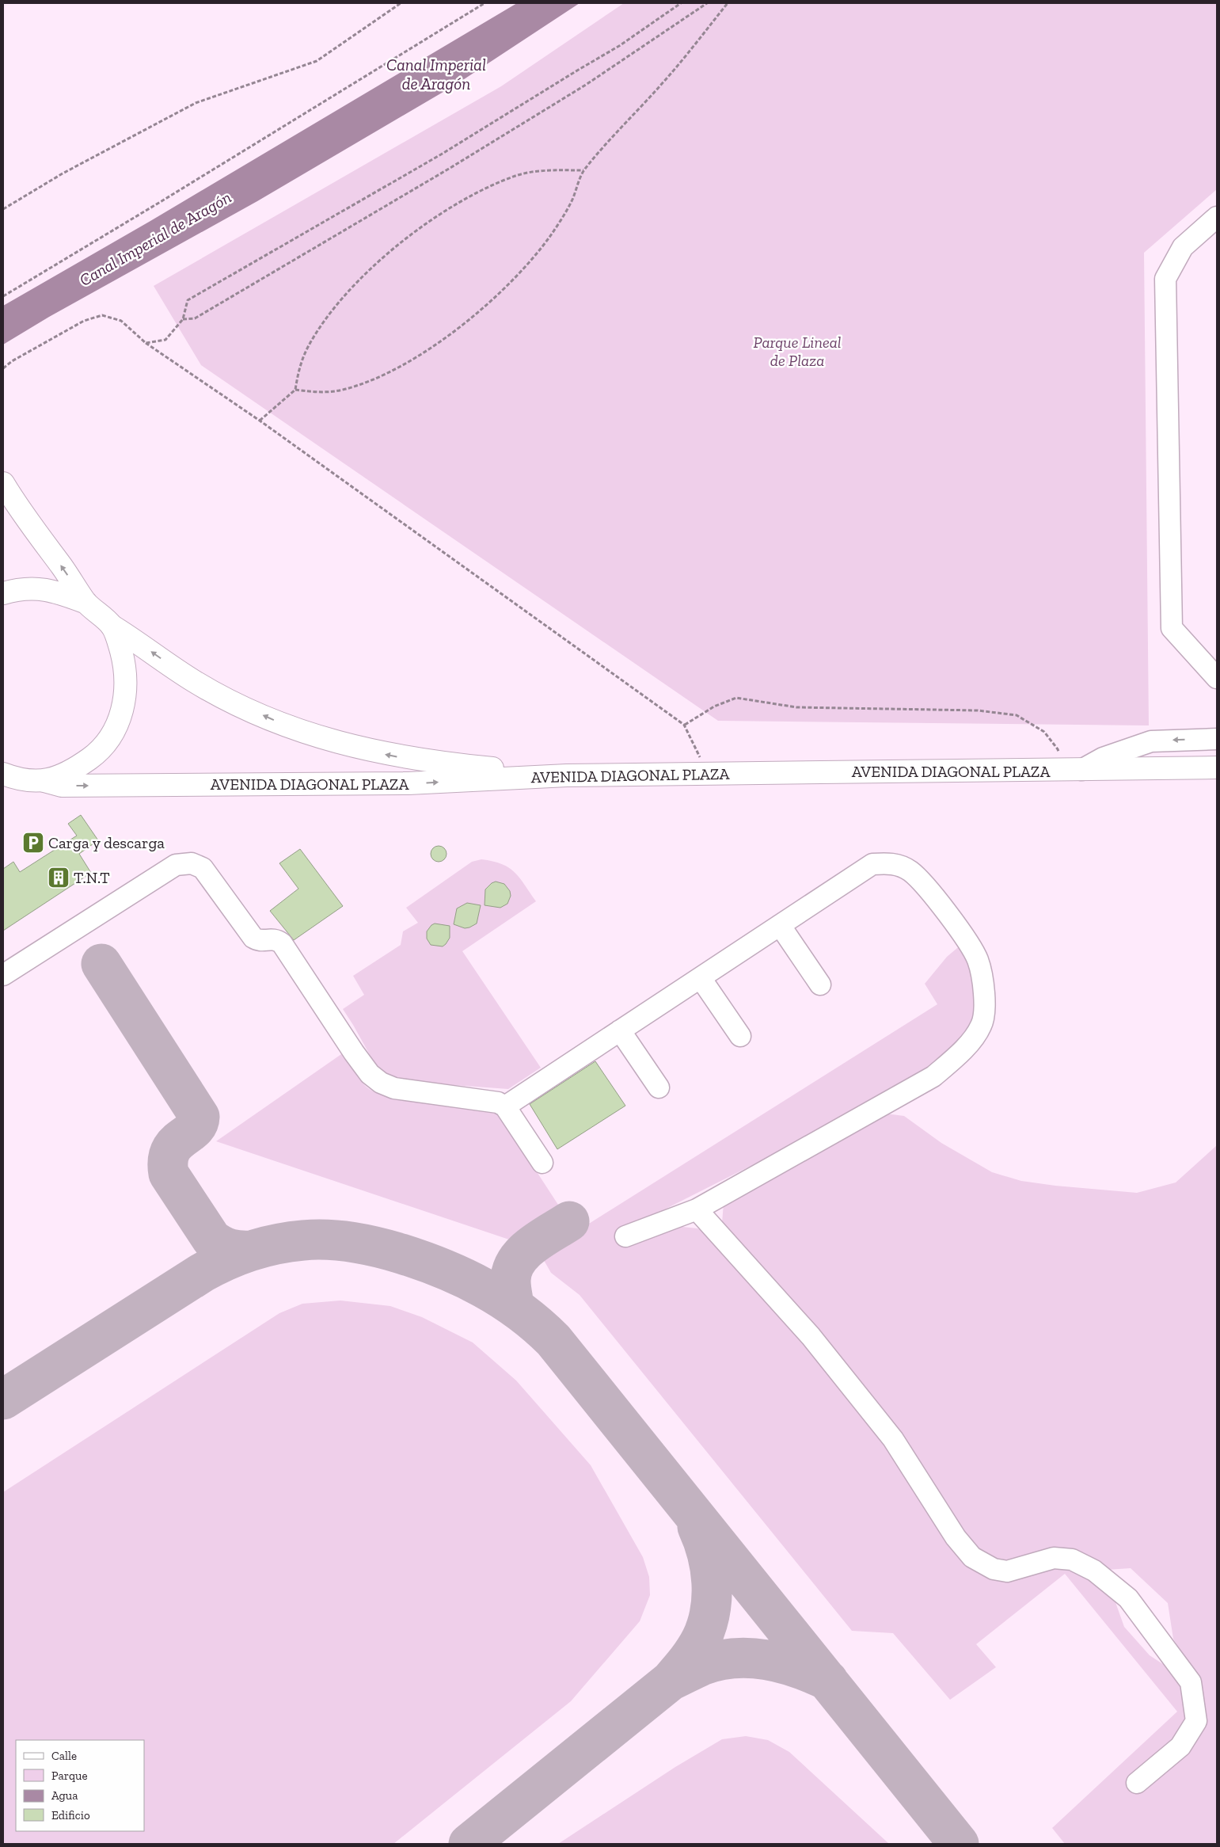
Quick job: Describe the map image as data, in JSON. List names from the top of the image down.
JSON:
{
  "streets": {
    "main road": ["AVENIDA DIAGONAL PLAZA"]
  },
  "water": ["Canal Imperial de Aragón"],
  "parks": ["Parque Lineal de Plaza"],
  "places": {
    "parking": ["Carga y descarga"],
    "building": ["T.N.T"]
  },
  "legend": [
    "Calle",
    "Parque",
    "Agua",
    "Edificio"
  ]
}
